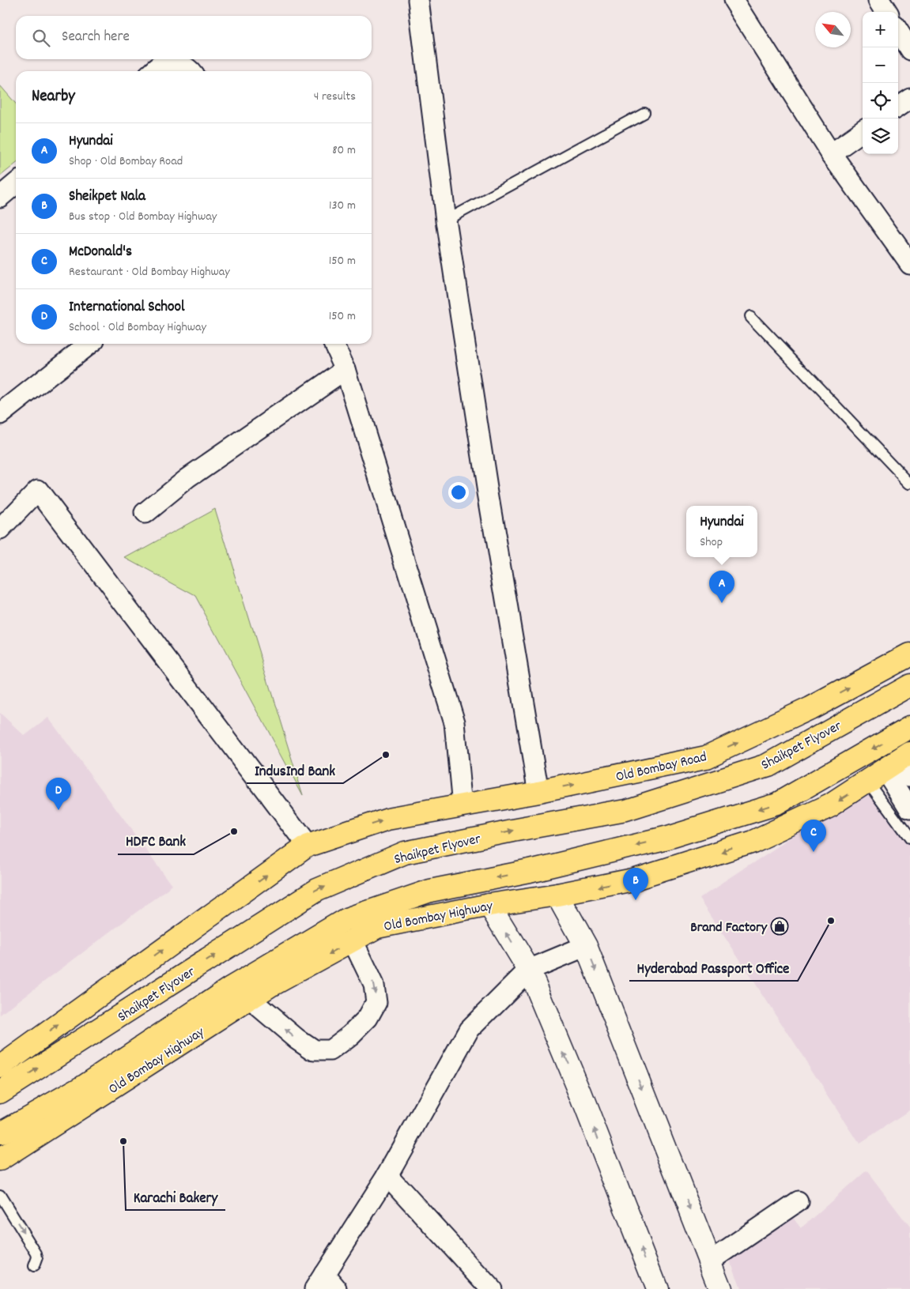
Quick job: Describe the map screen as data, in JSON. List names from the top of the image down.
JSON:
{
  "streets": {
    "main road": ["Shaikpet Flyover", "Old Bombay Road", "Old Bombay Highway"]
  },
  "places": {
    "other": [
      "IndusInd Bank",
      "HDFC Bank",
      "Hyderabad Passport Office",
      "Karachi Bakery"
    ],
    "shop": ["Brand Factory"]
  },
  "north": "top left",
  "page": {
    "map_buttons": ["+", "−"],
    "search": "Search here",
    "heading": ["Nearby", "4 results"],
    "list": [
      {
        "mark": "A",
        "name": "Hyundai",
        "note": "Shop · Old Bombay Road",
        "value": "80 m"
      },
      {
        "mark": "B",
        "name": "Sheikpet Nala",
        "note": "Bus stop · Old Bombay Highway",
        "value": "130 m"
      },
      {
        "mark": "C",
        "name": "McDonald's",
        "note": "Restaurant · Old Bombay Highway",
        "value": "150 m"
      },
      {
        "mark": "D",
        "name": "International School",
        "note": "School · Old Bombay Highway",
        "value": "150 m"
      }
    ],
    "popup": ["Hyundai", "Shop"],
    "pins": [
      "A",
      "D",
      "C",
      "B"
    ]
  }
}
